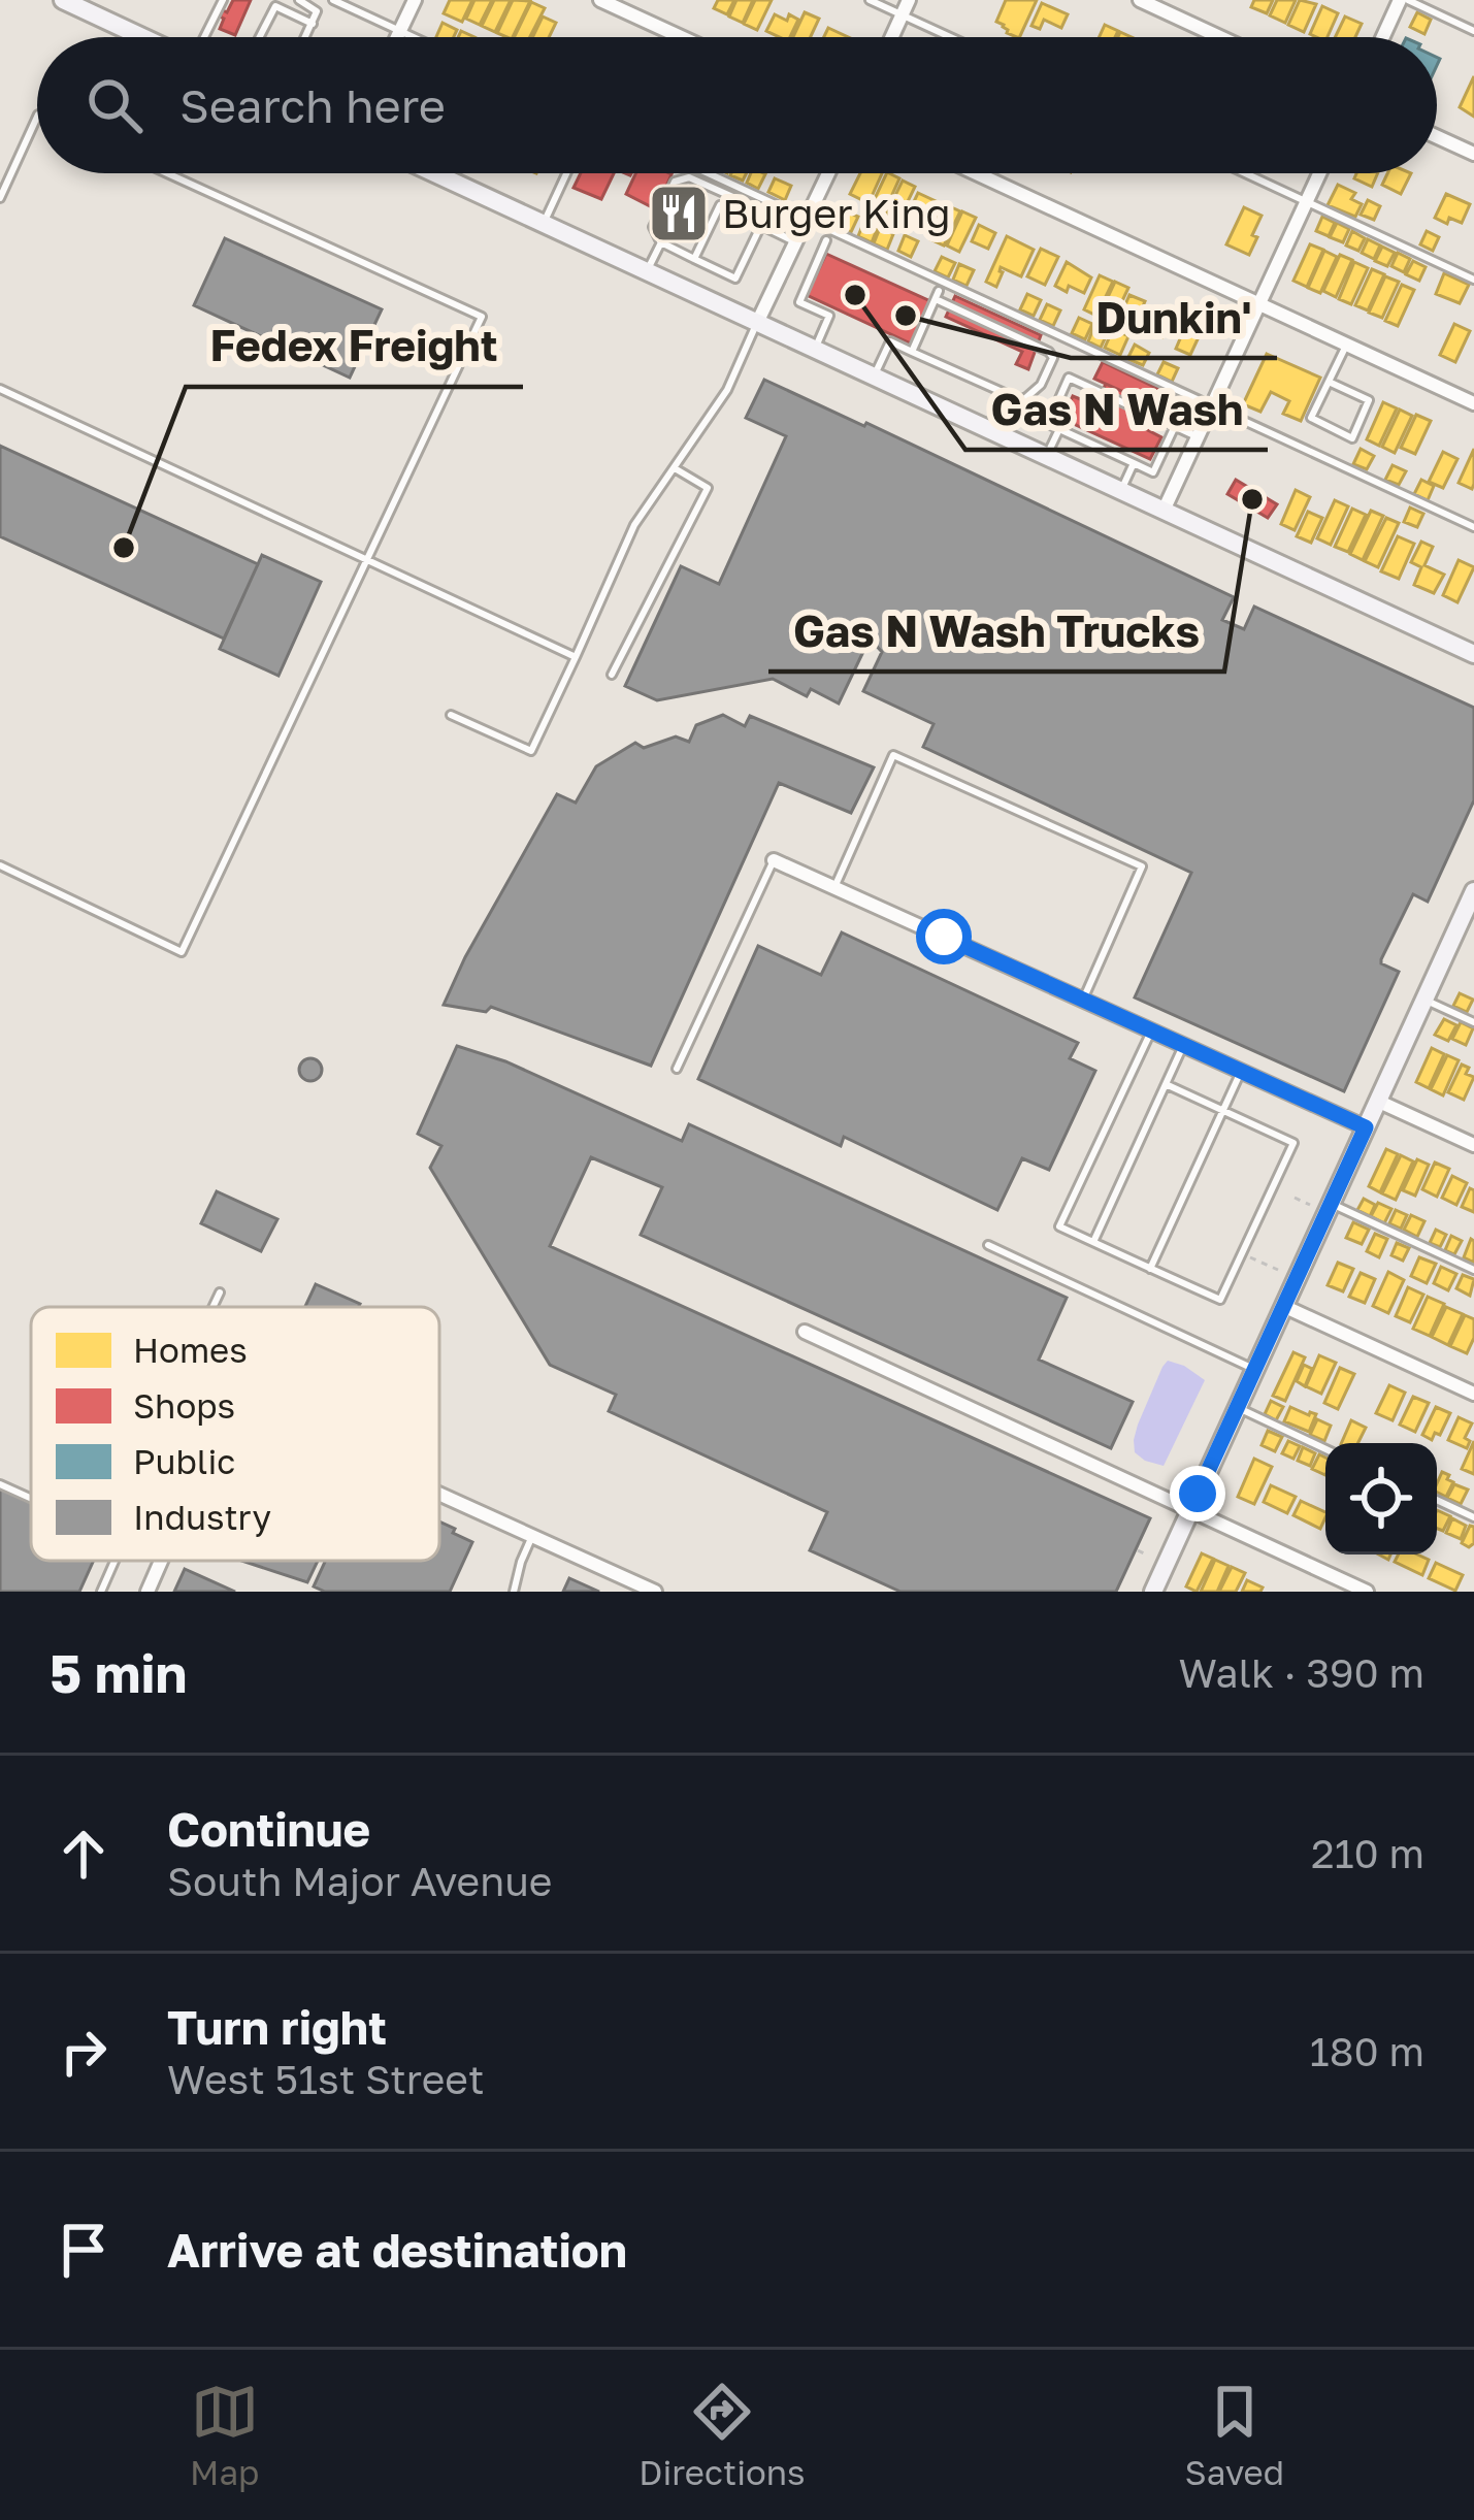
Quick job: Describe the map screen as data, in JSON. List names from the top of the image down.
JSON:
{
  "places": {
    "restaurant": ["Burger King"],
    "other": [
      "Gas N Wash",
      "Dunkin'",
      "Gas N Wash Trucks",
      "Fedex Freight"
    ]
  },
  "legend": [
    "Homes",
    "Shops",
    "Public",
    "Industry"
  ],
  "page": {
    "search": "Search here",
    "heading": ["5 min", "Walk · 390 m"],
    "list": [
      ["Continue", "South Major Avenue", "210 m"],
      ["Turn right", "West 51st Street", "180 m"],
      "Arrive at destination"
    ],
    "nav": ["Map", "Directions", "Saved"]
  }
}
